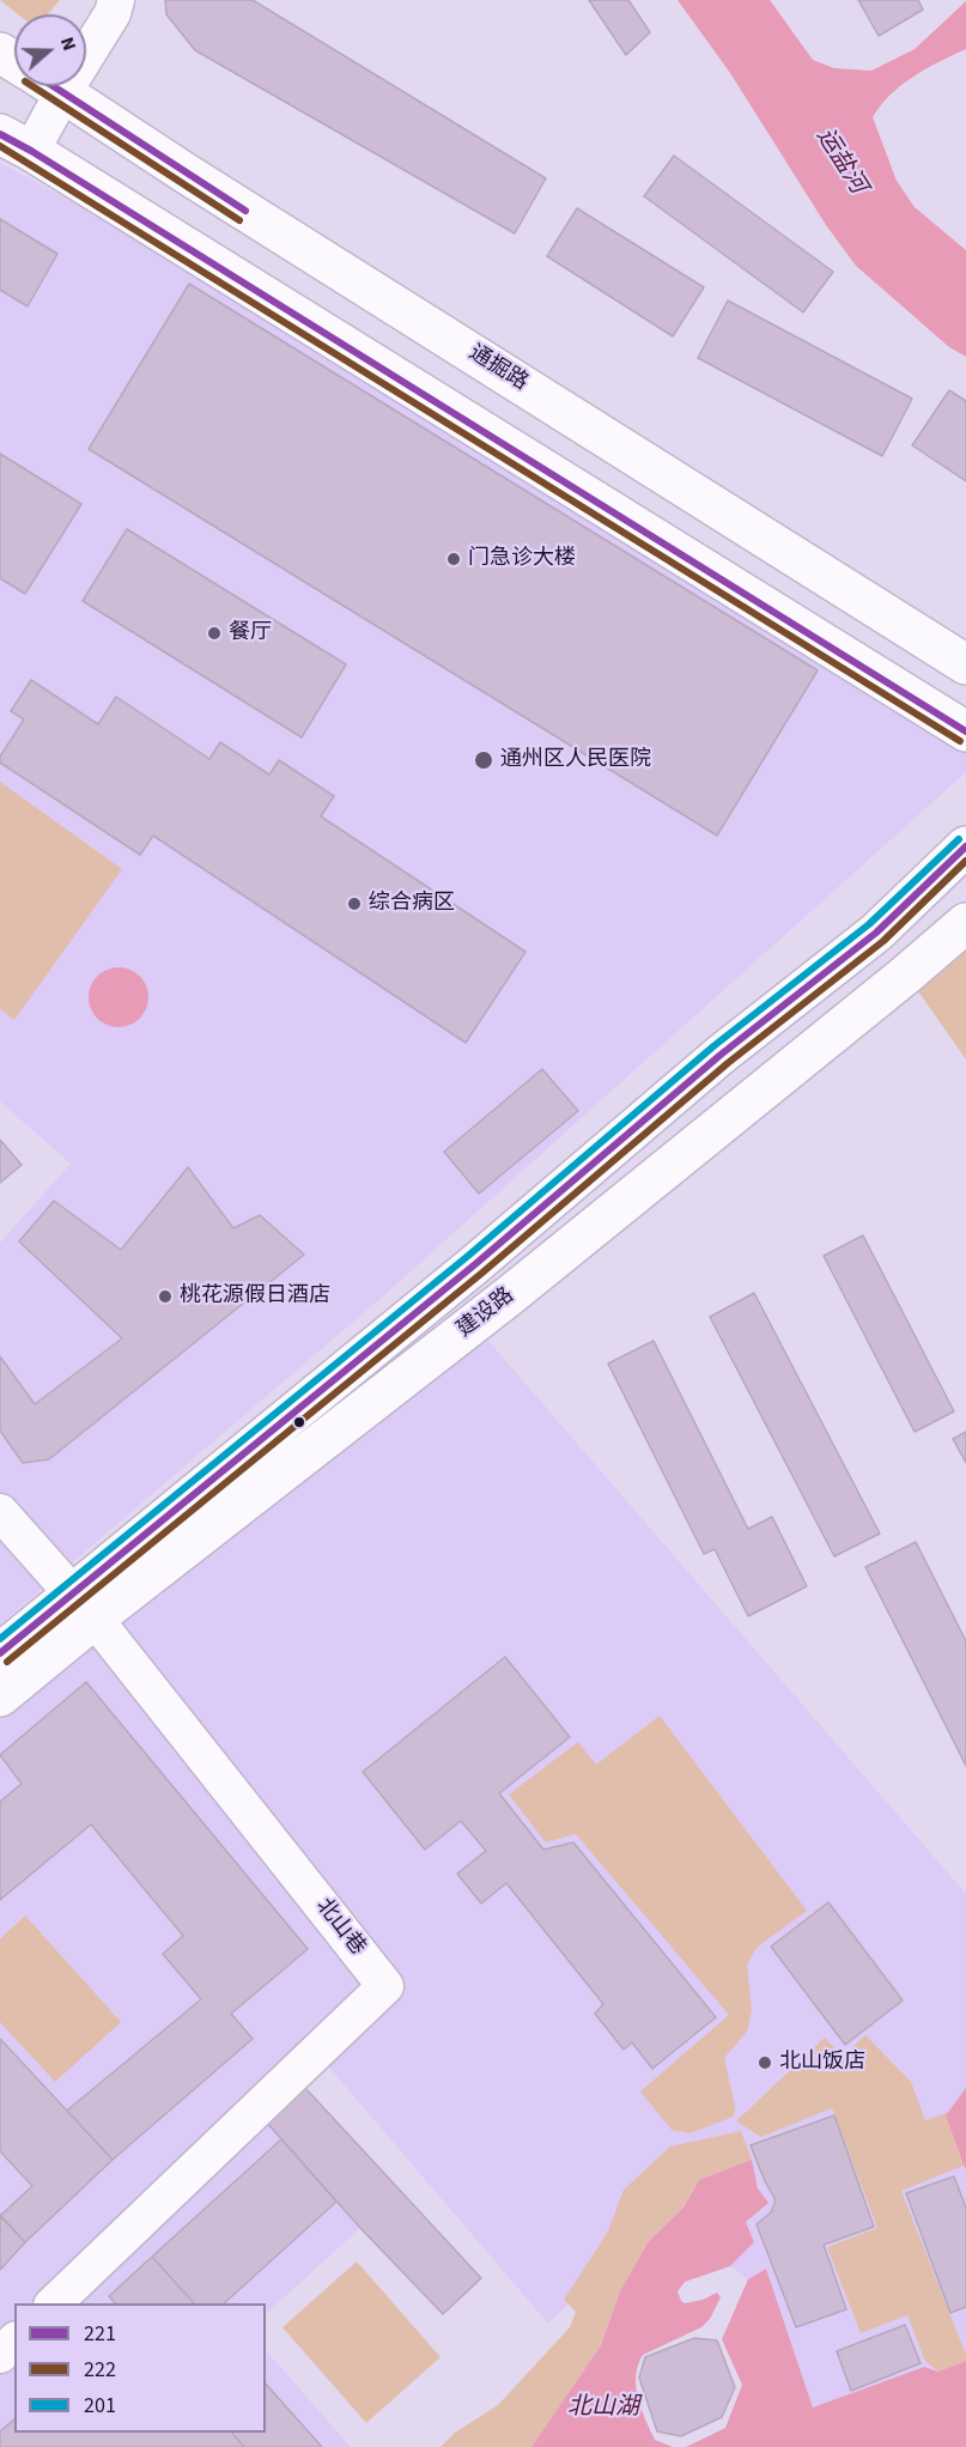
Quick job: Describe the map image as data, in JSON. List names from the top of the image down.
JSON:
{
  "streets": {
    "street": ["通掘路", "建设路", "北山巷"]
  },
  "crossings": [
    ["建设路", "北山巷"]
  ],
  "water": ["运盐河", "北山湖"],
  "places": [
    "门急诊大楼",
    "餐厅",
    "通州区人民医院",
    "综合病区",
    "桃花源假日酒店",
    "北山饭店"
  ],
  "lines": ["transit line 221", "transit line 222", "transit line 201"],
  "legend": ["221", "222", "201"],
  "north": "right"
}
